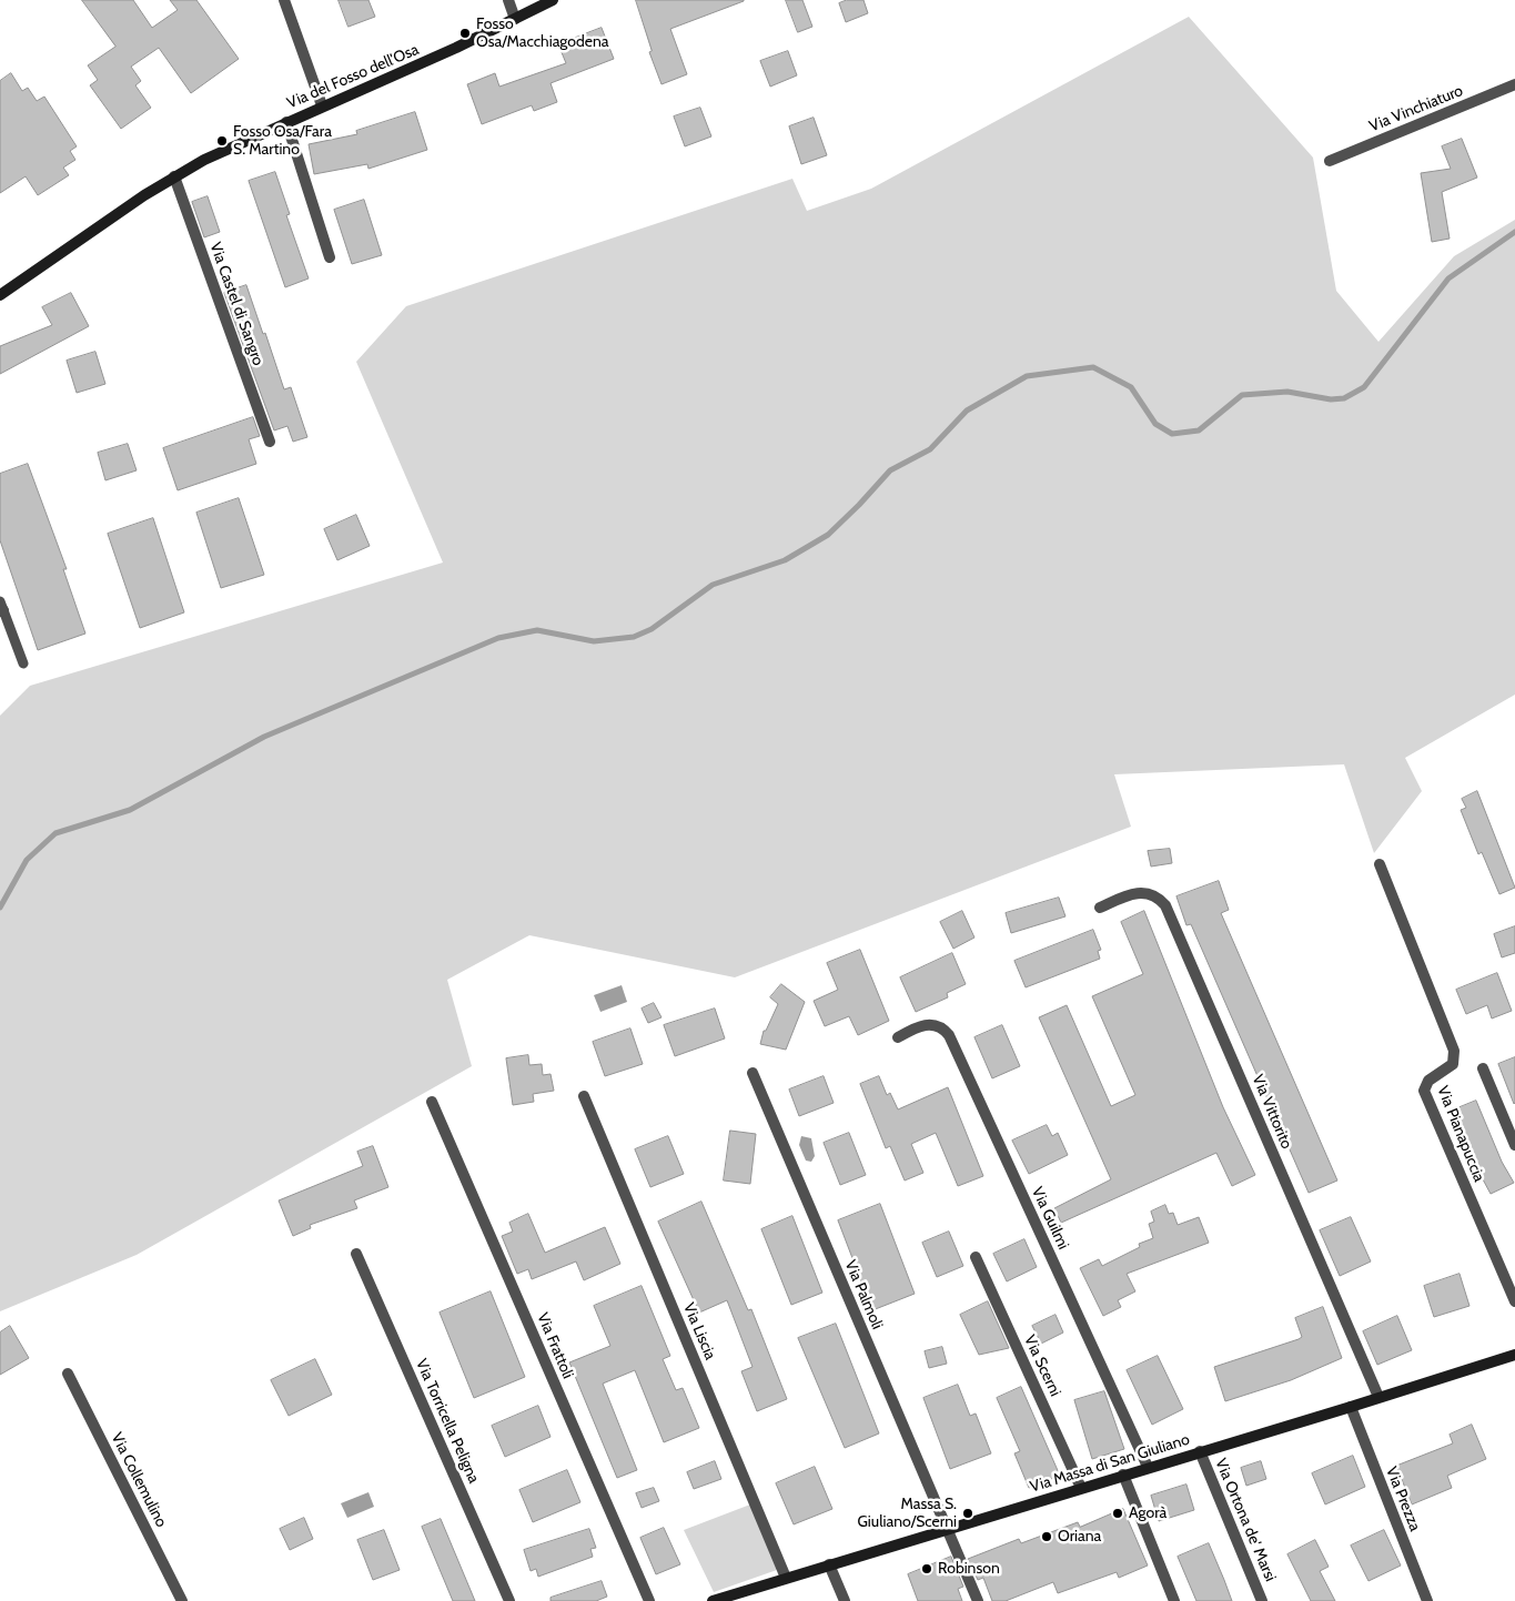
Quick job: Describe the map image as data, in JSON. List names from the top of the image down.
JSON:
{
  "streets": {
    "street": [
      "Via del Fosso dell'Osa",
      "Via Vinchiaturo",
      "Via Castel di Sangro",
      "Via Vittorito",
      "Via Pianapuccia",
      "Via Guilmi",
      "Via Palmoli",
      "Via Liscia",
      "Via Frattoli",
      "Via Scerni",
      "Via Torricella Peligna",
      "Via Massa di San Giuliano",
      "Via Collemulino",
      "Via Prezza",
      "Via Ortona de' Marsi"
    ]
  },
  "crossings": [
    ["Via del Fosso dell'Osa", "Via Castel di Sangro"],
    ["Via Vittorito", "Via Massa di San Giuliano"],
    ["Via Guilmi", "Via Massa di San Giuliano"],
    ["Via Palmoli", "Via Massa di San Giuliano"],
    ["Via Liscia", "Via Massa di San Giuliano"],
    ["Via Scerni", "Via Massa di San Giuliano"],
    ["Via Massa di San Giuliano", "Via Prezza"],
    ["Via Massa di San Giuliano", "Via Ortona de' Marsi"]
  ],
  "places": [
    "Fosso Osa/Macchiagodena",
    "Fosso Osa/Fara S. Martino",
    "Massa S. Giuliano/Scerni",
    "Agorà",
    "Oriana",
    "Robinson"
  ]
}
